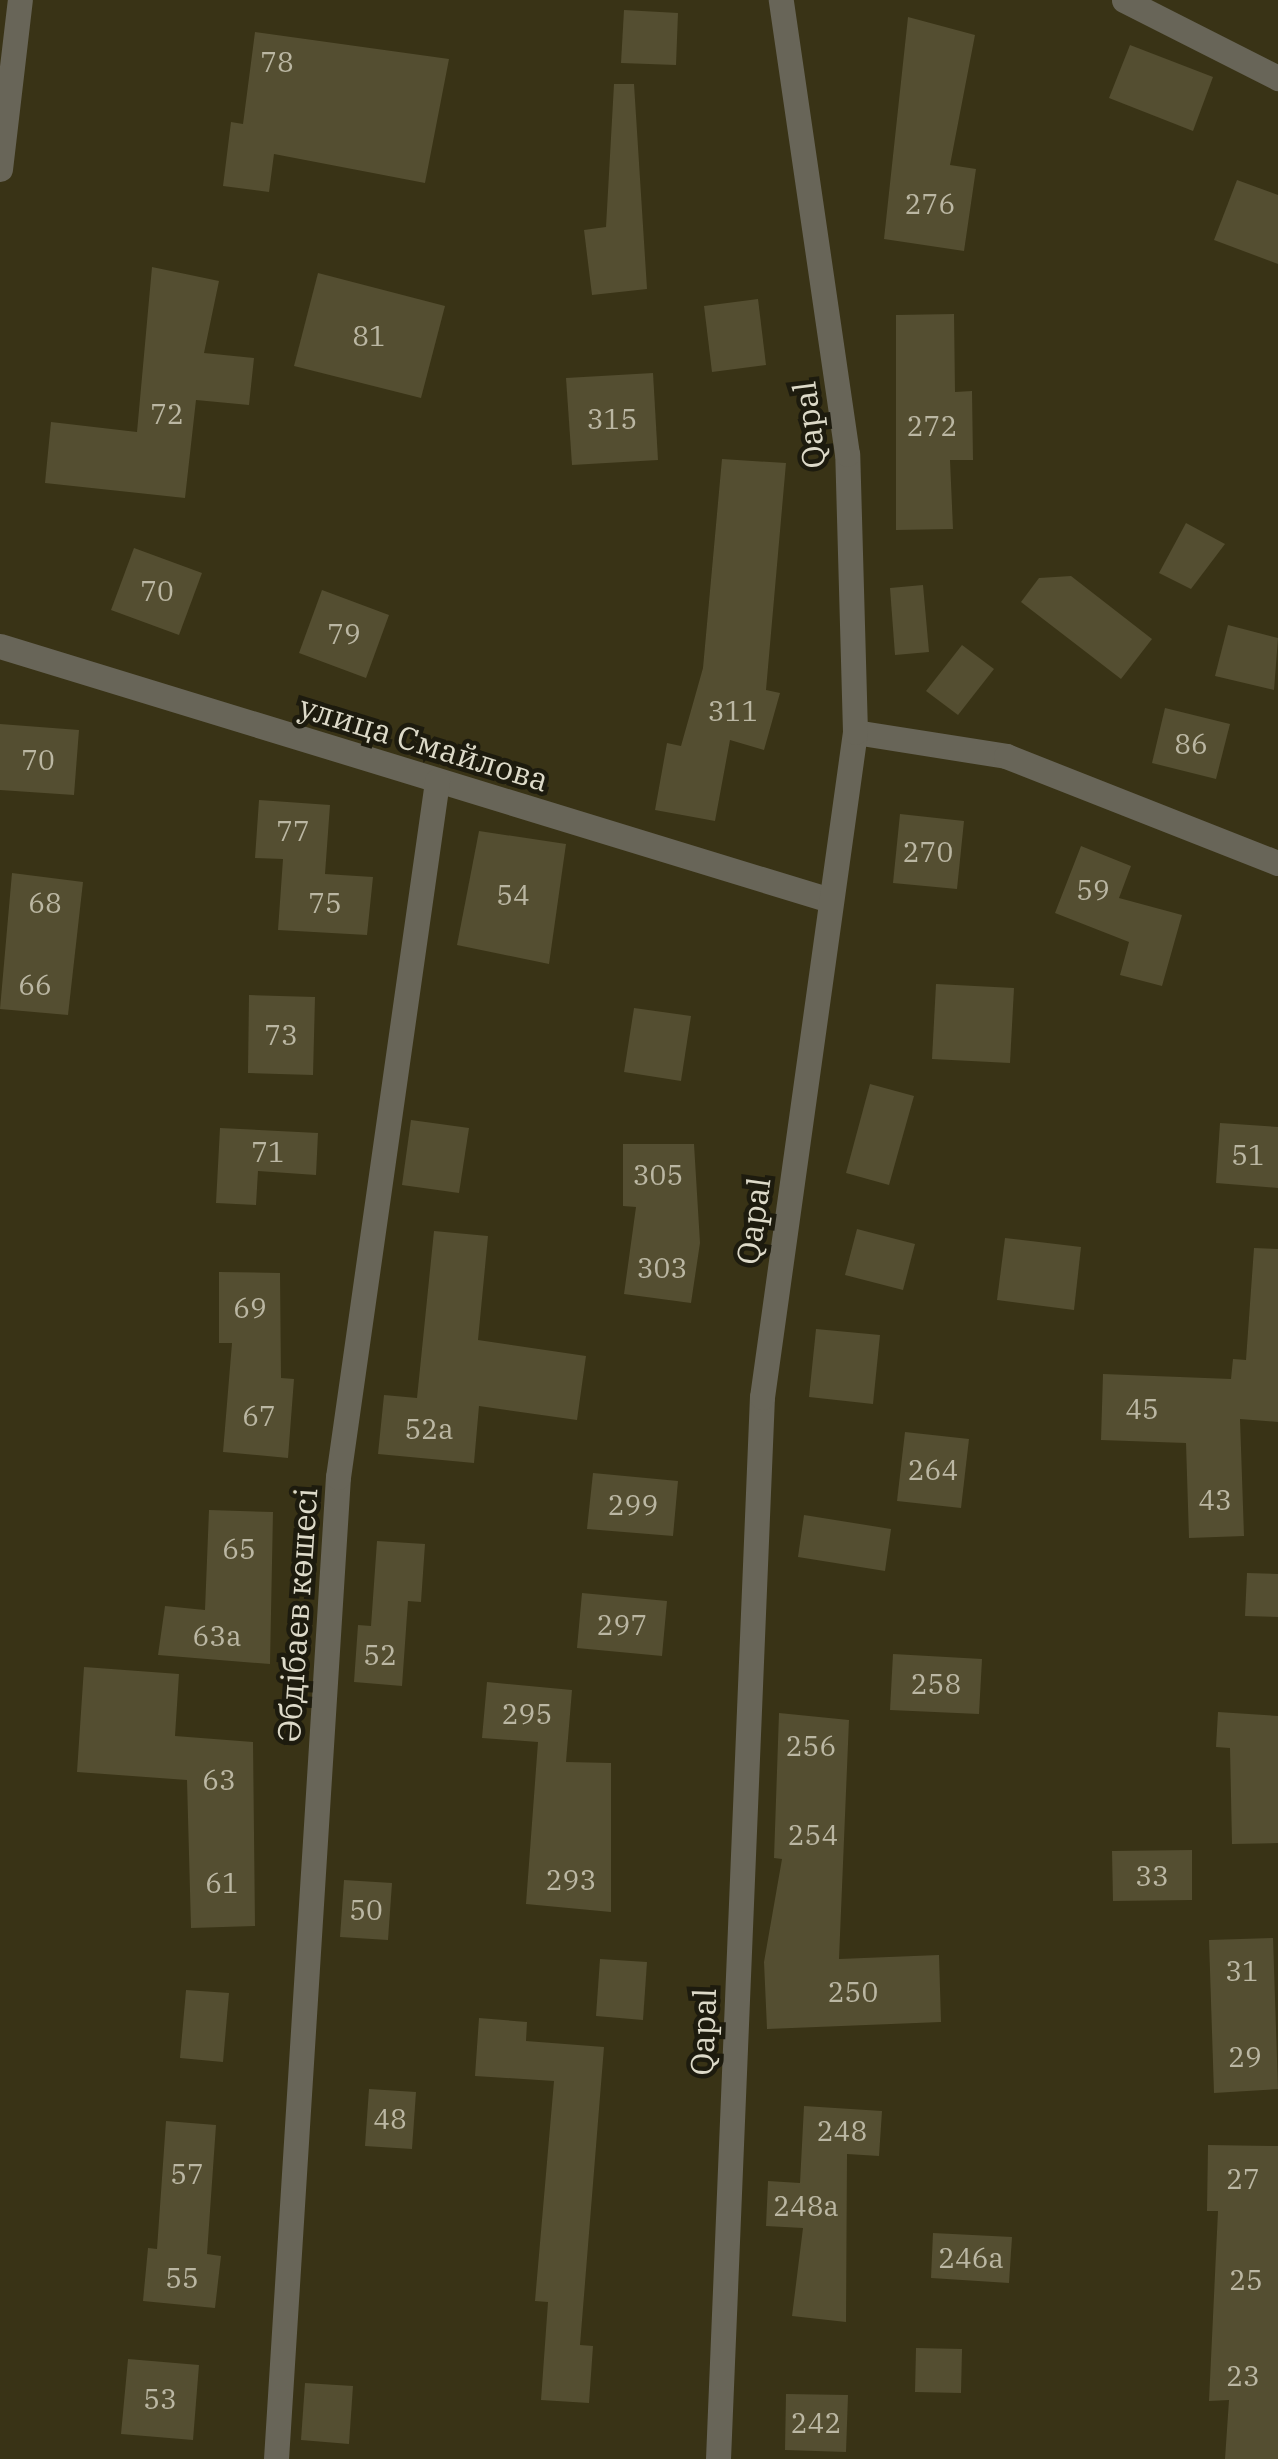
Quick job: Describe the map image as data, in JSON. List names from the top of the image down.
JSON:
{
  "streets": {
    "street": ["Qapal", "улица Смайлова", "Әбдібаев көшесі"]
  },
  "crossings": [
    ["Qapal", "улица Смайлова"],
    ["улица Смайлова", "Әбдібаев көшесі"]
  ],
  "house_numbers": [
    "78",
    "276",
    "81",
    "72",
    "315",
    "272",
    "70",
    "79",
    "311",
    "86",
    "70",
    "77",
    "270",
    "59",
    "54",
    "68",
    "75",
    "66",
    "73",
    "71",
    "51",
    "305",
    "303",
    "69",
    "45",
    "67",
    "52а",
    "264",
    "43",
    "299",
    "65",
    "297",
    "63а",
    "52",
    "258",
    "295",
    "256",
    "63",
    "254",
    "33",
    "293",
    "61",
    "50",
    "31",
    "250",
    "29",
    "48",
    "248",
    "57",
    "27",
    "248а",
    "246а",
    "55",
    "25",
    "23",
    "53",
    "242"
  ]
}
